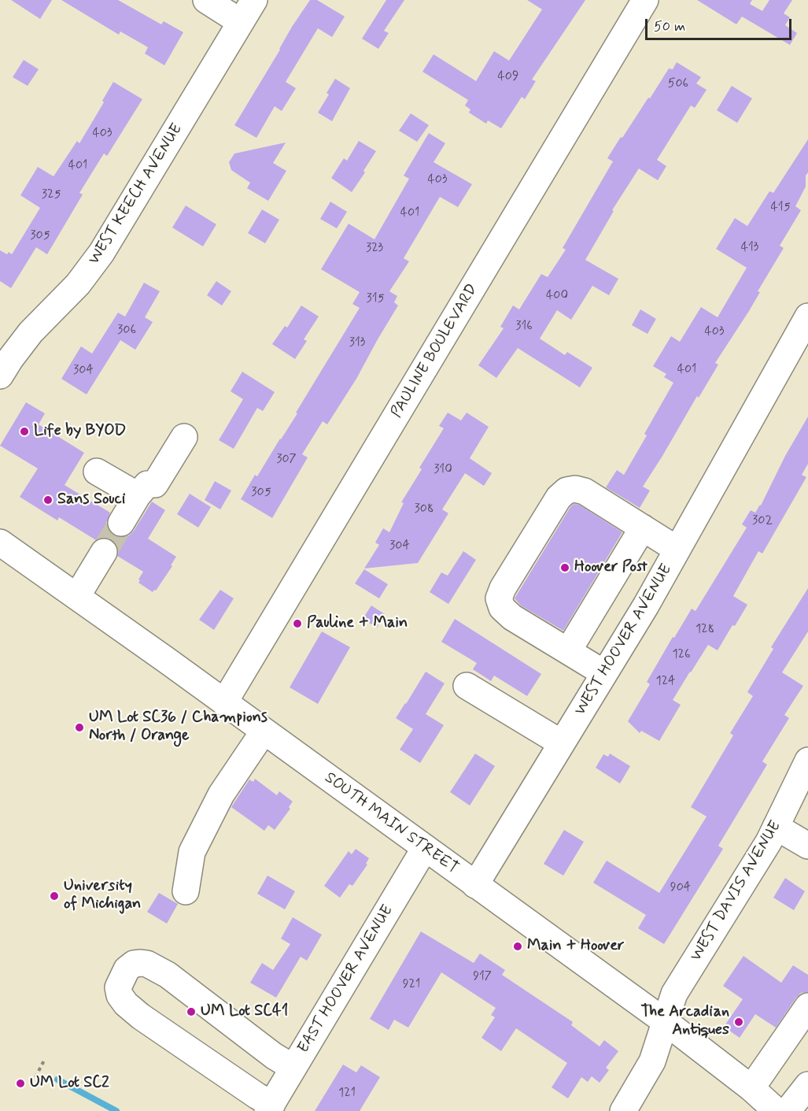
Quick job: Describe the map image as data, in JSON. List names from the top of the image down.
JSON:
{
  "streets": {
    "street": [
      "WEST KEECH AVENUE",
      "PAULINE BOULEVARD",
      "WEST HOOVER AVENUE",
      "SOUTH MAIN STREET",
      "WEST DAVIS AVENUE",
      "EAST HOOVER AVENUE"
    ]
  },
  "crossings": [
    ["PAULINE BOULEVARD", "SOUTH MAIN STREET"],
    ["WEST HOOVER AVENUE", "SOUTH MAIN STREET"],
    ["SOUTH MAIN STREET", "WEST DAVIS AVENUE"],
    ["SOUTH MAIN STREET", "EAST HOOVER AVENUE"]
  ],
  "places": [
    "Life by BYOD",
    "Sans Souci",
    "Hoover Post",
    "Pauline + Main",
    "UM Lot SC36 / Champions North / Orange",
    "University of Michigan",
    "Main + Hoover",
    "UM Lot SC41",
    "The Arcadian Antiques",
    "UM Lot SC2"
  ],
  "house_numbers": [
    "409",
    "506",
    "403",
    "401",
    "403",
    "325",
    "415",
    "401",
    "305",
    "413",
    "323",
    "400",
    "315",
    "316",
    "306",
    "403",
    "313",
    "401",
    "304",
    "307",
    "310",
    "305",
    "308",
    "302",
    "304",
    "128",
    "126",
    "124",
    "904",
    "917",
    "921",
    "121"
  ],
  "scale_bar": "50 m"
}
